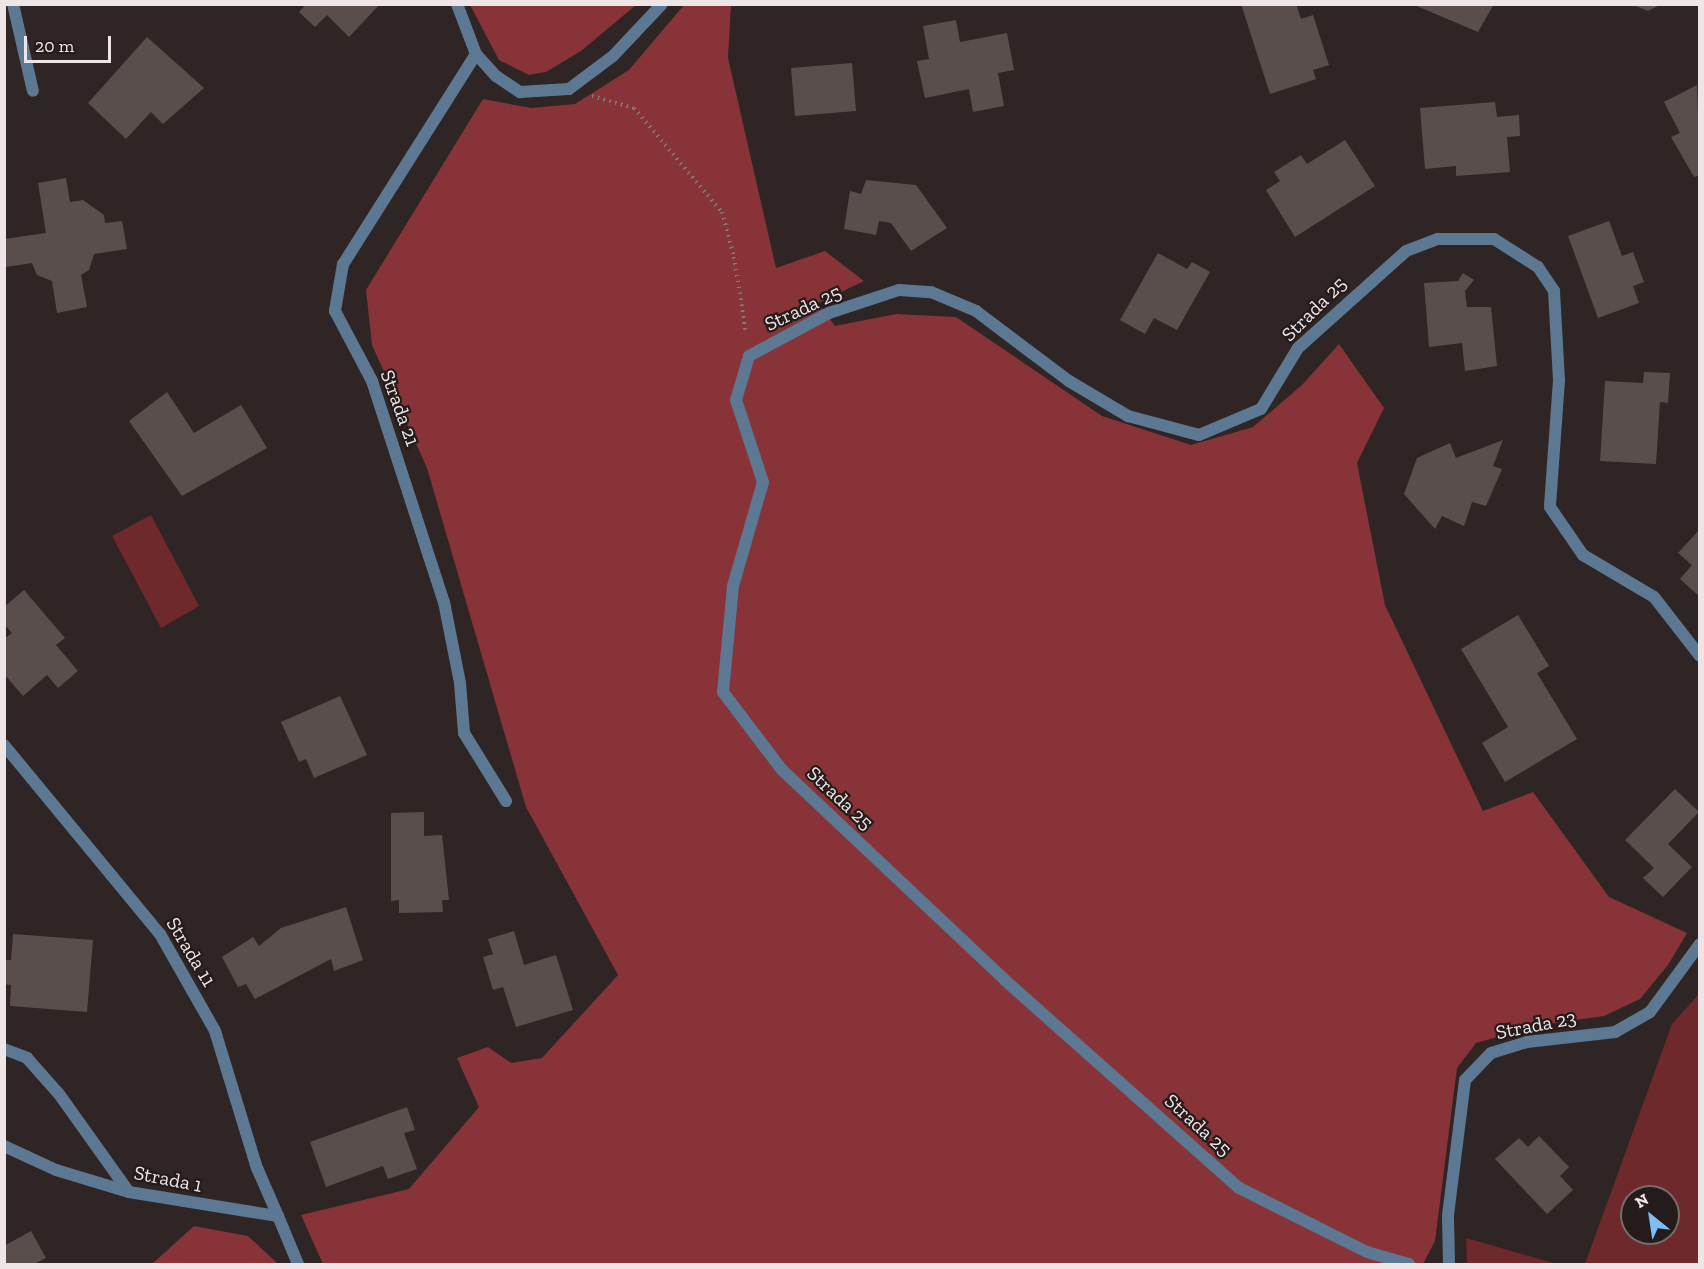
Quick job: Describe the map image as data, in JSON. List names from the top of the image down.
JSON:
{
  "streets": {
    "street": [
      "Strada 25",
      "Strada 21",
      "Strada 11",
      "Strada 23",
      "Strada 1"
    ]
  },
  "crossings": [
    ["Strada 11", "Strada 1"]
  ],
  "scale_bar": "20 m",
  "north": "top left"
}
